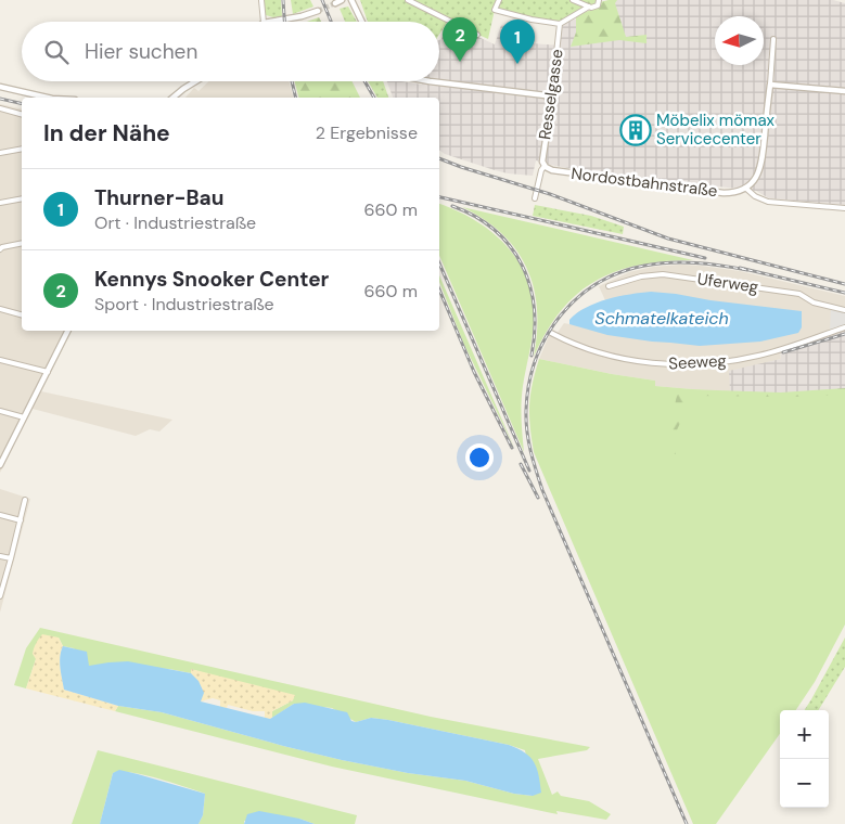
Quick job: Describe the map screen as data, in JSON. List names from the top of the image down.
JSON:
{
  "streets": {
    "street": [
      "Resselgasse",
      "Nordostbahnstraße",
      "Uferweg",
      "Seeweg"
    ]
  },
  "crossings": [
    ["Resselgasse", "Nordostbahnstraße"]
  ],
  "water": ["Schmatelkateich"],
  "places": {
    "building": ["Möbelix mömax Servicecenter"]
  },
  "north": "left",
  "page": {
    "pins": ["2", "1"],
    "search": "Hier suchen",
    "heading": ["In der Nähe", "2 Ergebnisse"],
    "list": [
      {
        "mark": "1",
        "name": "Thurner-Bau",
        "note": "Ort · Industriestraße",
        "value": "660 m"
      },
      {
        "mark": "2",
        "name": "Kennys Snooker Center",
        "note": "Sport · Industriestraße",
        "value": "660 m"
      }
    ],
    "map_buttons": ["+", "−"]
  }
}
